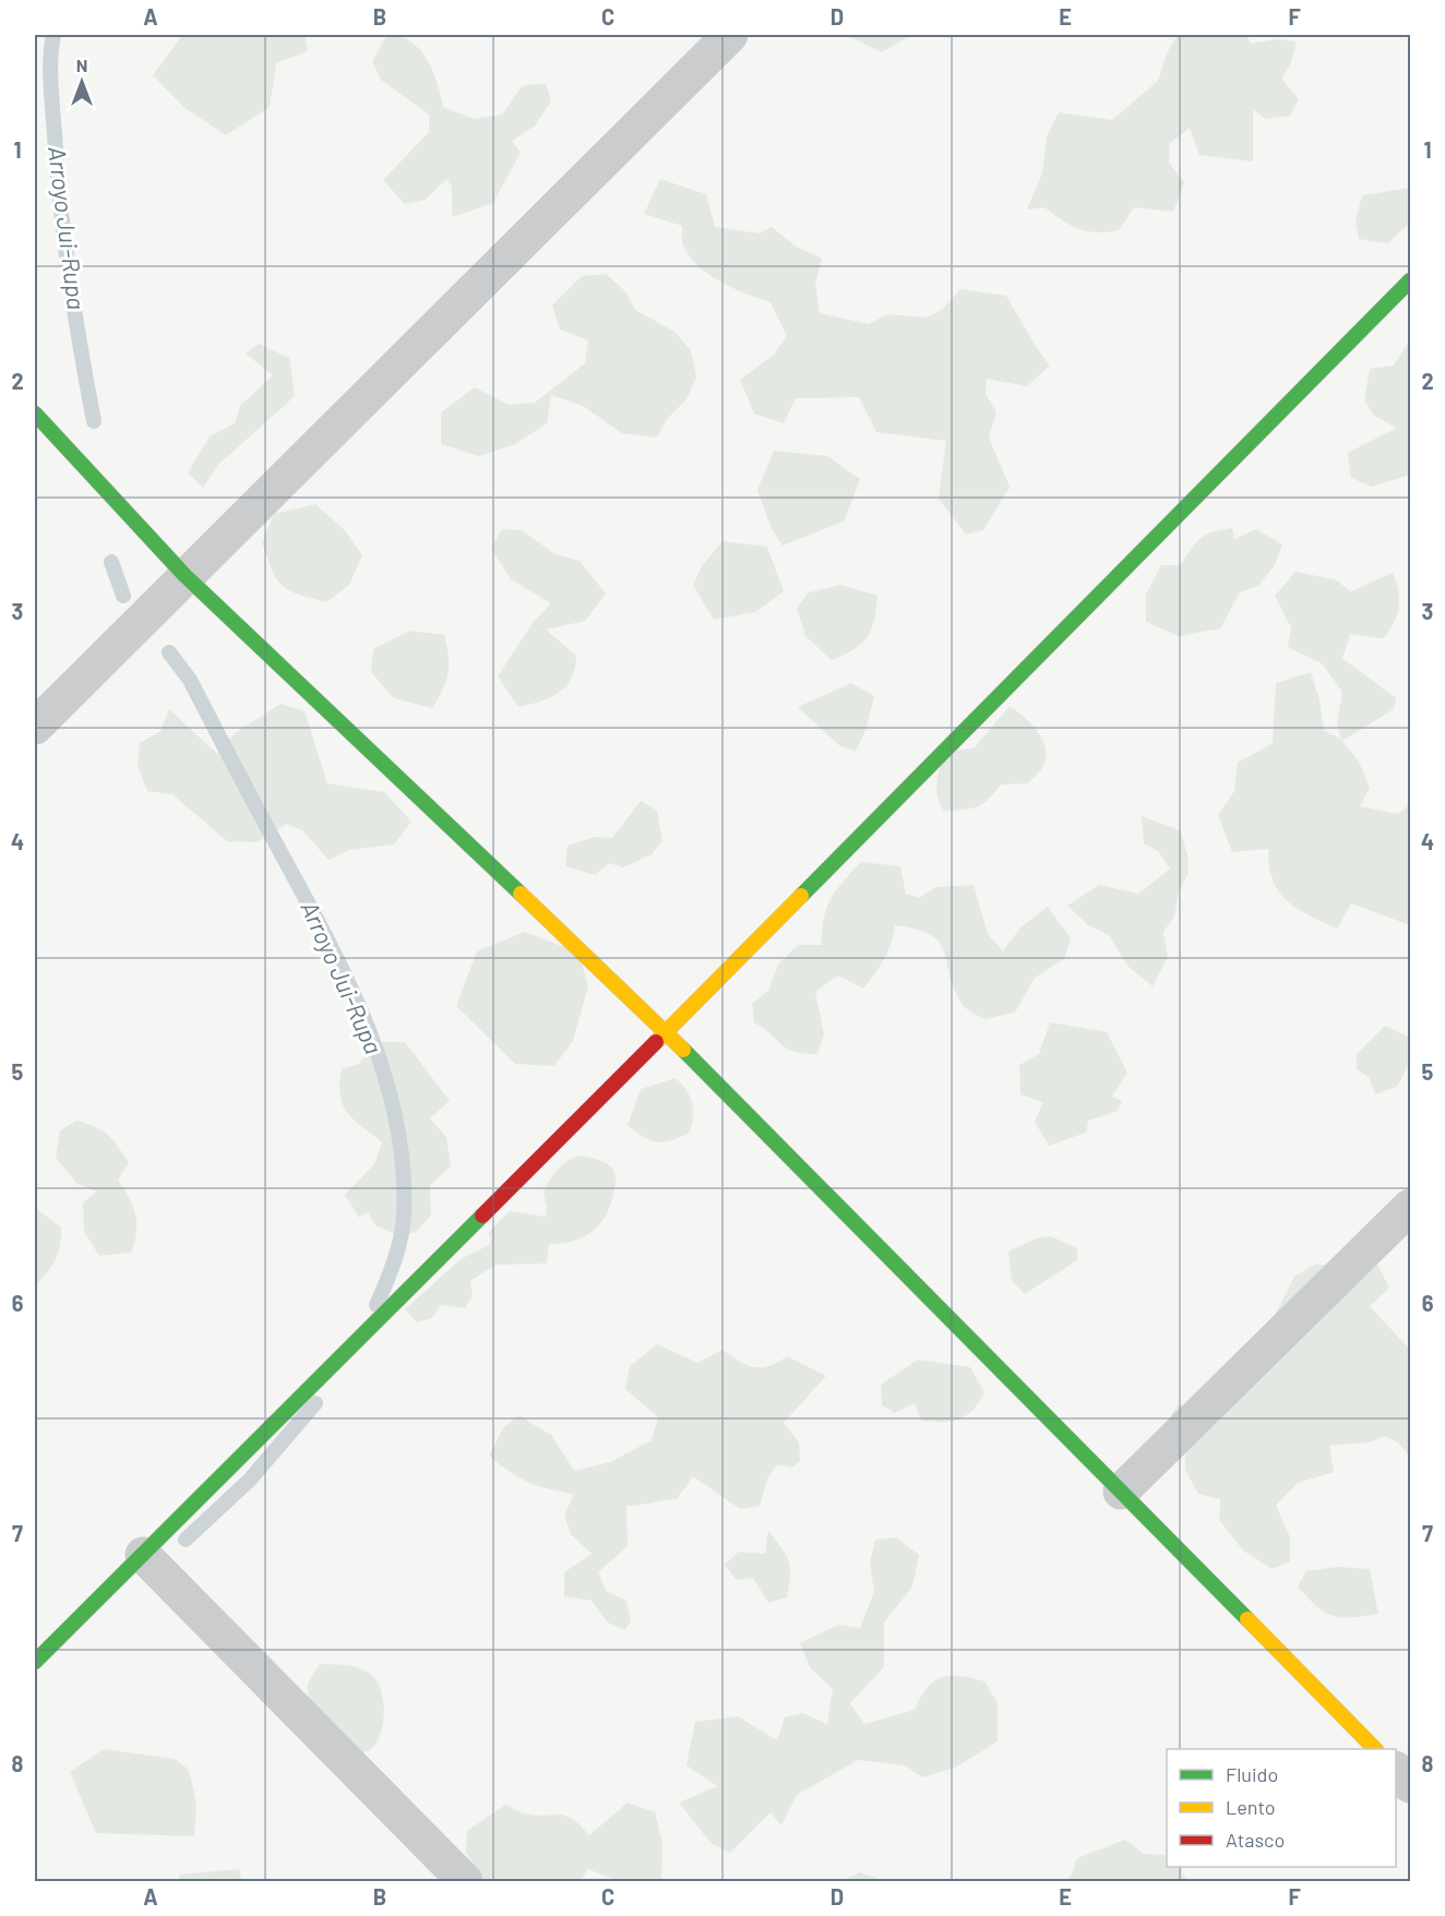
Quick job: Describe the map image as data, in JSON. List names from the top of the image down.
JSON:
{
  "water": ["Arroyo Jui-Rupa"],
  "legend": ["Fluido", "Lento", "Atasco"],
  "north": "top",
  "grid": {
    "columns": [
      "A",
      "B",
      "C",
      "D",
      "E",
      "F"
    ],
    "rows": [
      "1",
      "2",
      "3",
      "4",
      "5",
      "6",
      "7",
      "8"
    ]
  }
}
